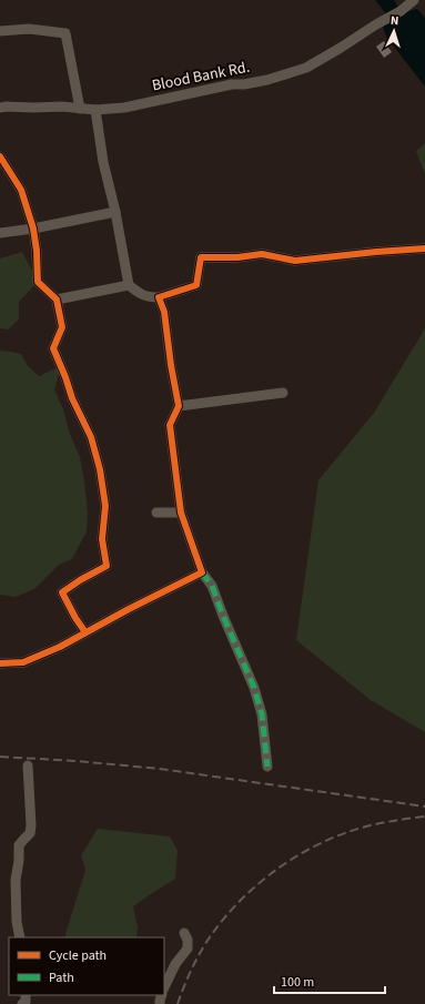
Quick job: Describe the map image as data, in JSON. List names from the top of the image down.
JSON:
{
  "streets": {
    "street": ["Blood Bank Rd."]
  },
  "legend": ["Cycle path", "Path"],
  "scale_bar": "100 m",
  "north": "top"
}
